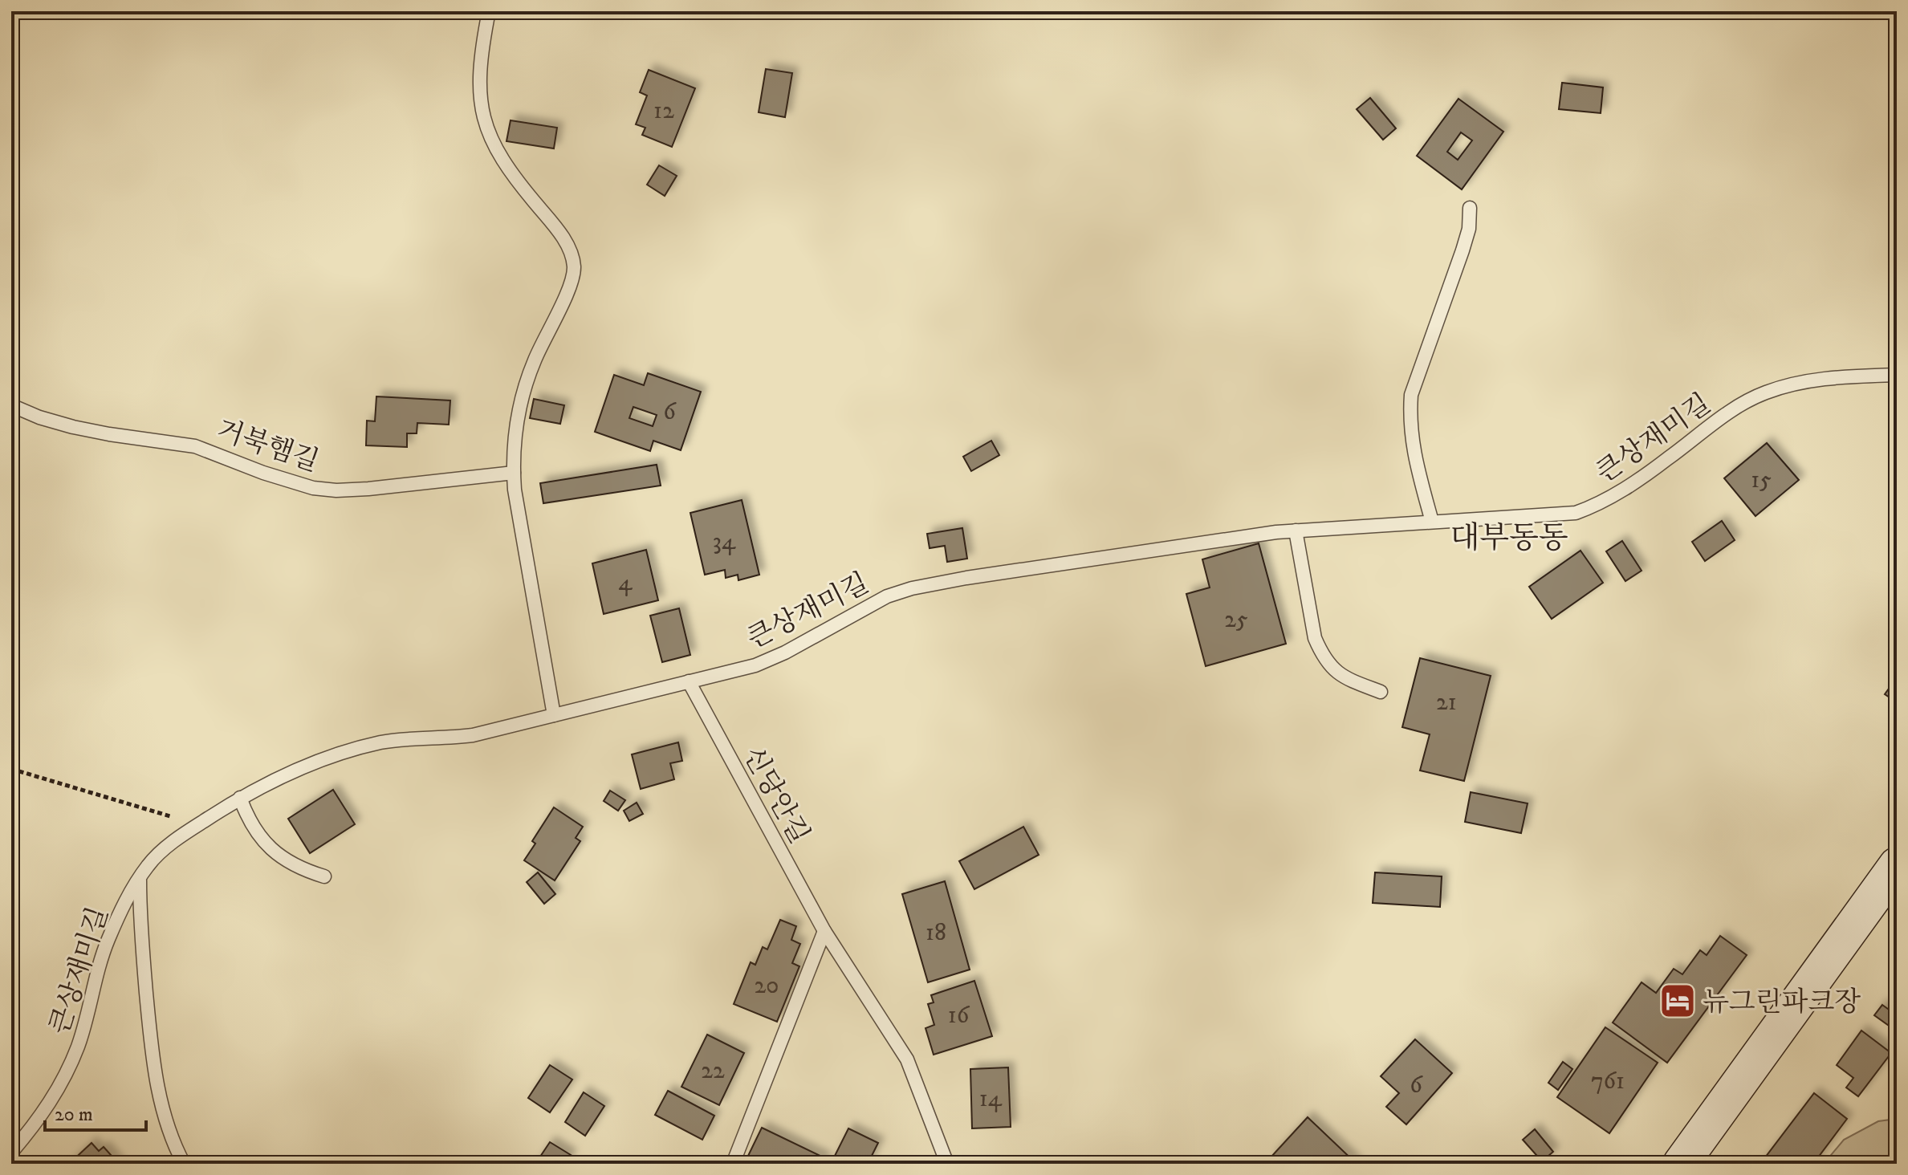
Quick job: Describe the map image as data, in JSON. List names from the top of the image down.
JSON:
{
  "streets": {
    "lane": ["큰상재미길", "거북햄길", "신당안길"]
  },
  "crossings": [
    ["큰상재미길", "신당안길"]
  ],
  "districts": ["대부동동"],
  "places": {
    "hotel": ["뉴그린파크장"]
  },
  "house_numbers": [
    "12",
    "6",
    "15",
    "34",
    "4",
    "25",
    "21",
    "18",
    "20",
    "16",
    "22",
    "761",
    "6",
    "14"
  ],
  "scale_bar": "20 m"
}
